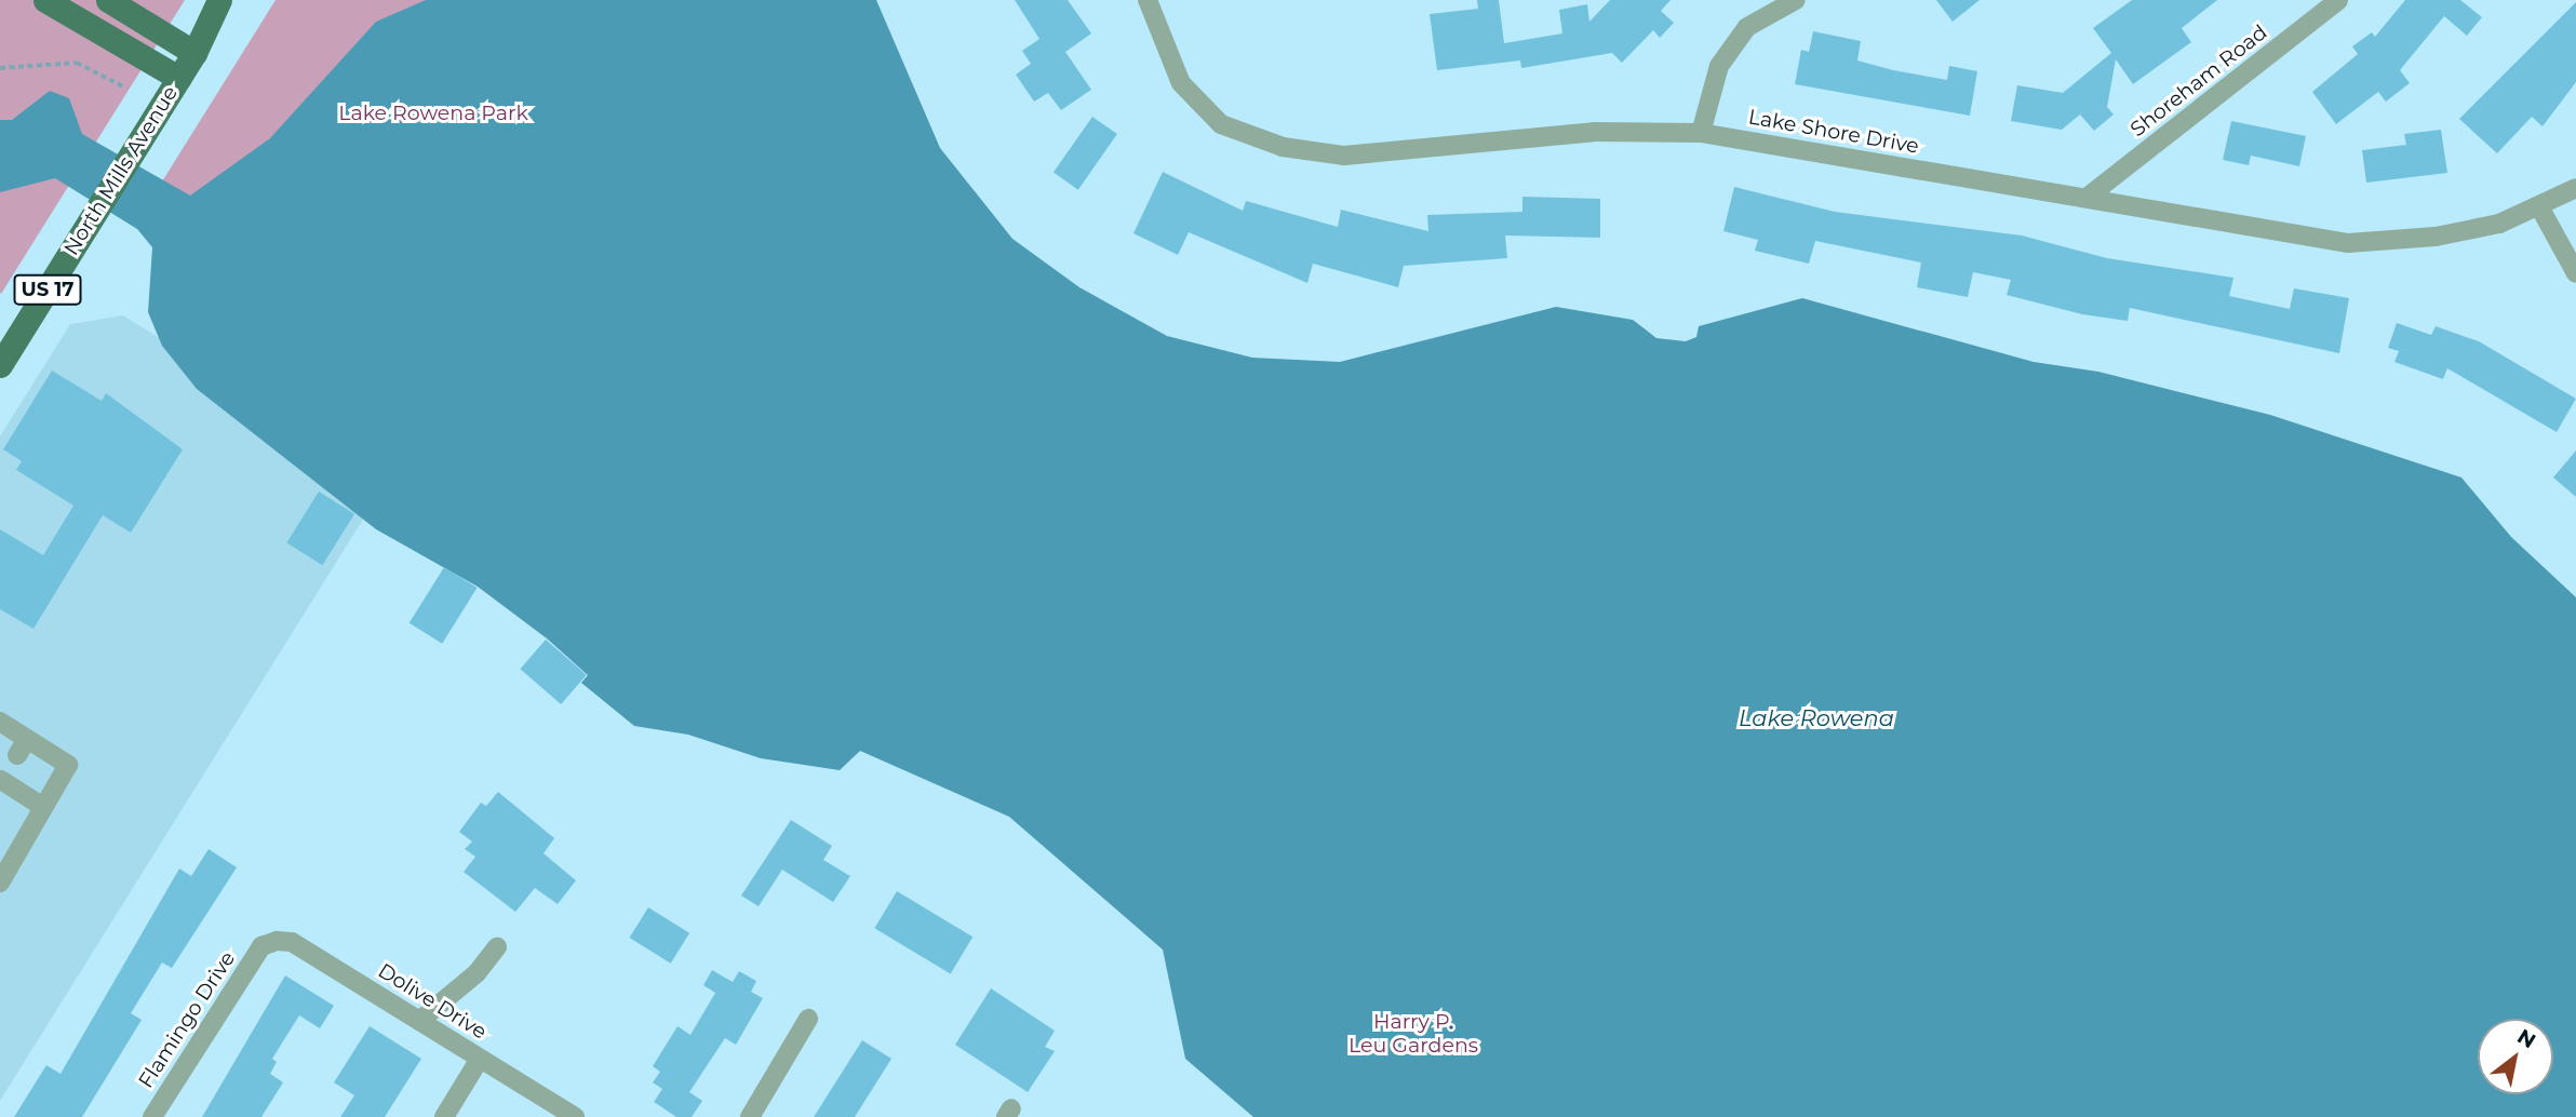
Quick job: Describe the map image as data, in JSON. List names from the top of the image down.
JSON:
{
  "streets": {
    "main road": ["North Mills Avenue", "US 17"],
    "street": [
      "Shoreham Road",
      "Lake Shore Drive",
      "Dolive Drive",
      "Flamingo Drive"
    ]
  },
  "crossings": [
    ["Shoreham Road", "Lake Shore Drive"],
    ["Dolive Drive", "Flamingo Drive"]
  ],
  "water": ["Lake Rowena"],
  "parks": ["Lake Rowena Park", "Harry P. Leu Gardens"],
  "north": "top right"
}
